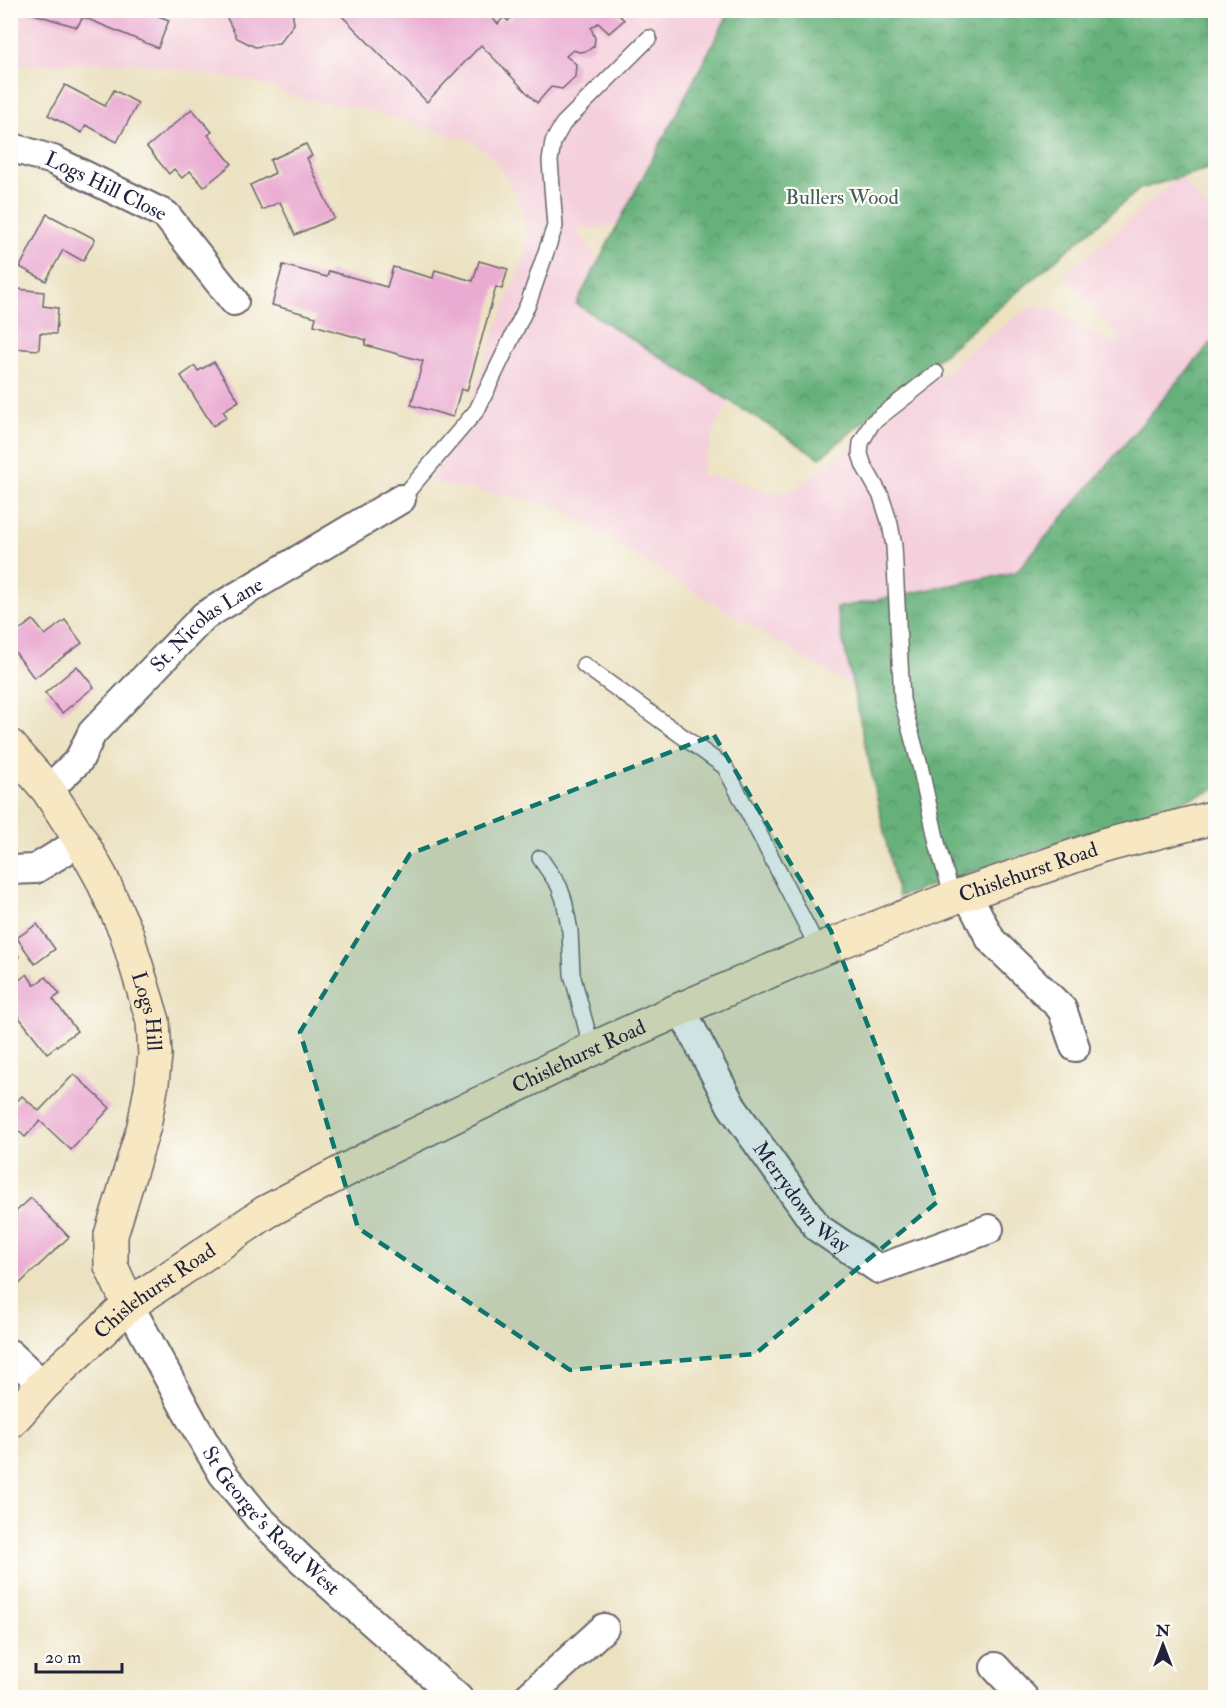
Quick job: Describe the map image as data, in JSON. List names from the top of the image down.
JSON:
{
  "streets": {
    "main road": ["Chislehurst Road", "Logs Hill"],
    "street": [
      "Logs Hill Close",
      "St. Nicolas Lane",
      "Merrydown Way",
      "St George's Road West"
    ]
  },
  "crossings": [
    ["St. Nicolas Lane", "Logs Hill"],
    ["Chislehurst Road", "Logs Hill"],
    ["Chislehurst Road", "Merrydown Way"],
    ["Chislehurst Road", "St George's Road West"],
    ["Logs Hill", "St George's Road West"]
  ],
  "parks": ["Bullers Wood"],
  "scale_bar": "20 m",
  "north": "top"
}
